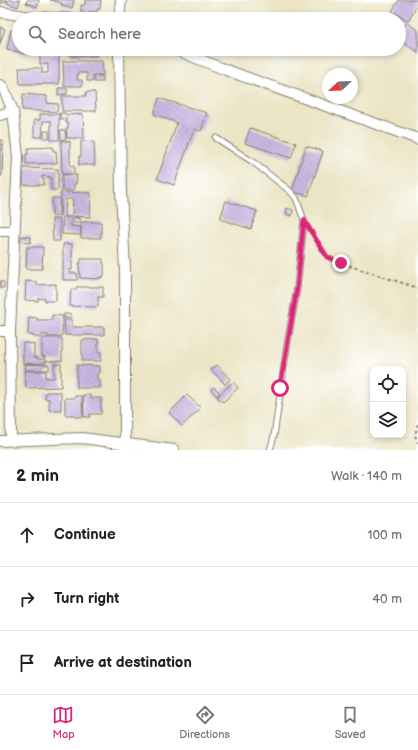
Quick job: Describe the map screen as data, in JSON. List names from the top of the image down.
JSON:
{
  "north": "bottom left",
  "page": {
    "search": "Search here",
    "heading": ["2 min", "Walk · 140 m"],
    "list": [
      ["Continue", "100 m"],
      ["Turn right", "40 m"],
      "Arrive at destination"
    ],
    "nav": ["Map", "Directions", "Saved"]
  }
}
